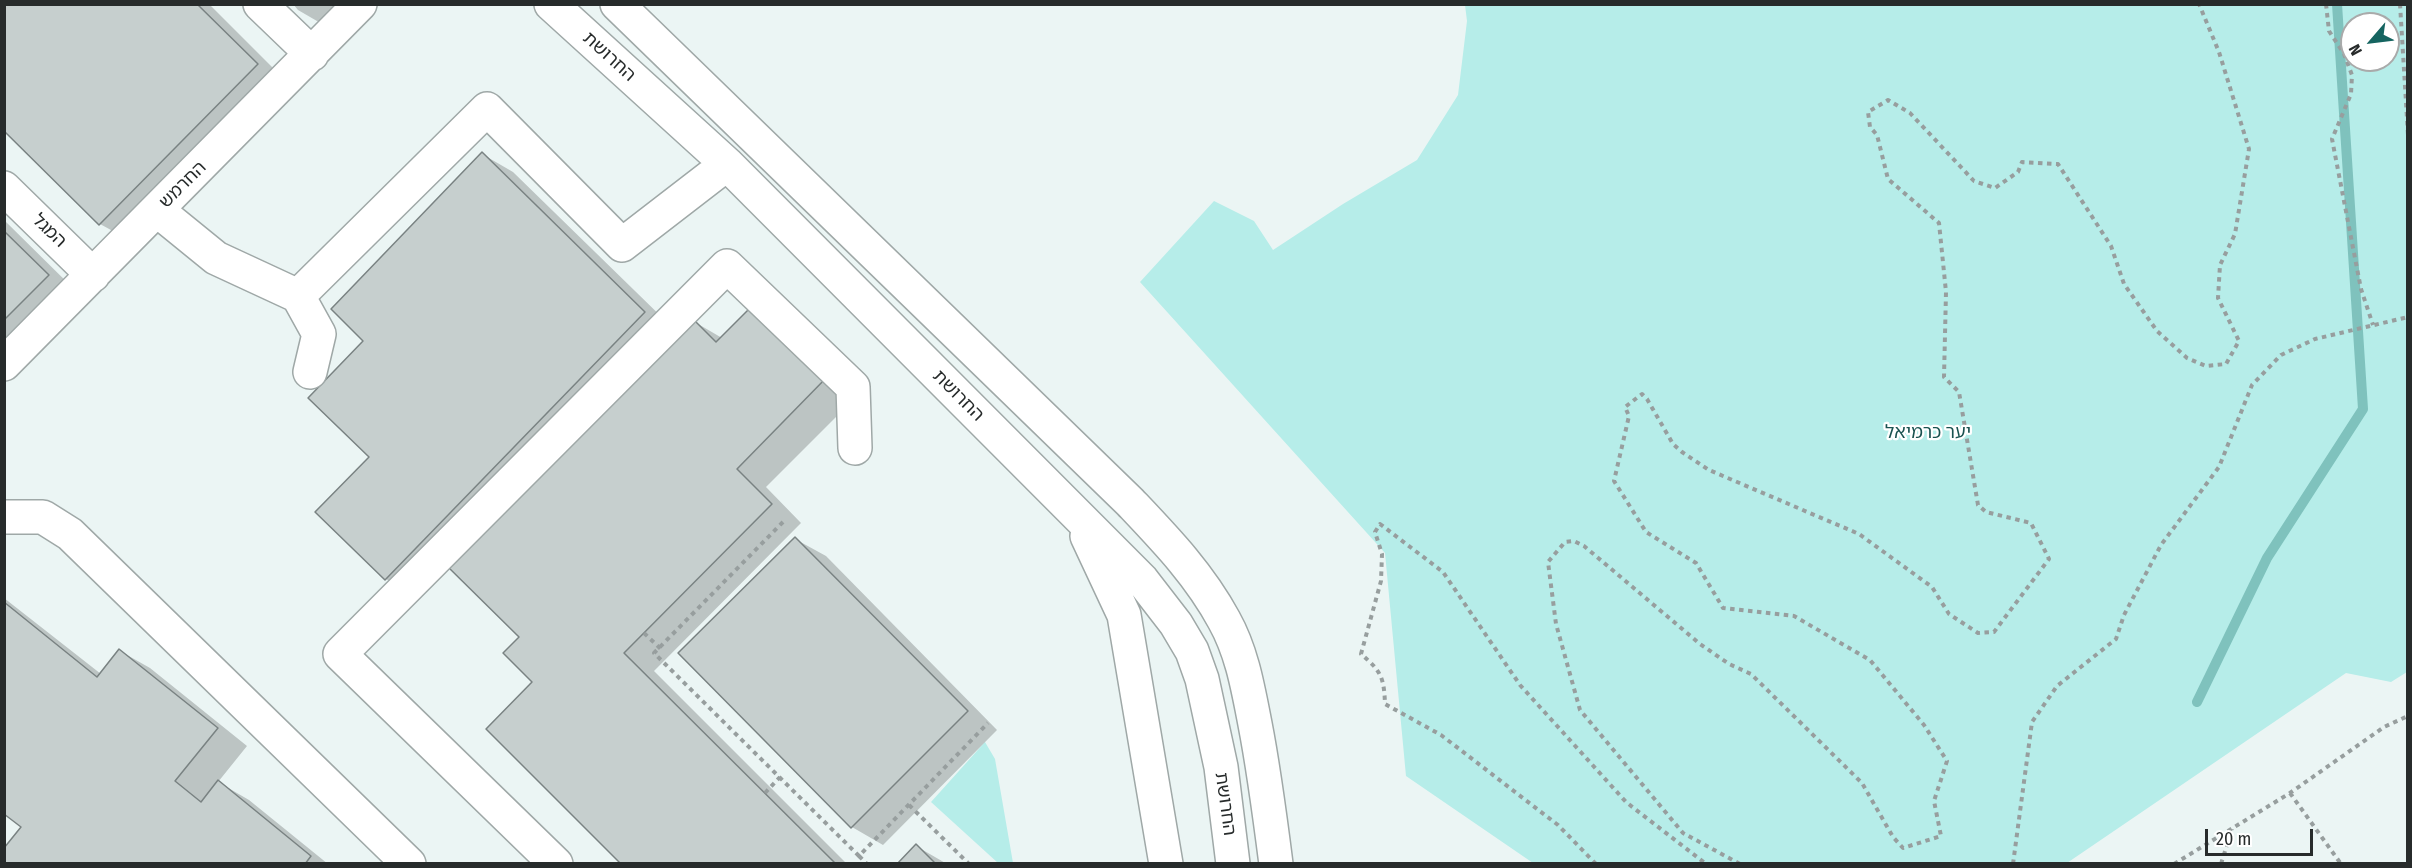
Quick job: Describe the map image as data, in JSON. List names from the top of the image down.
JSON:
{
  "streets": {
    "street": ["החרושת", "החרמש", "המגל"]
  },
  "crossings": [
    ["החרמש", "המגל"]
  ],
  "parks": ["יער כרמיאל"],
  "scale_bar": "20 m",
  "north": "bottom left"
}
